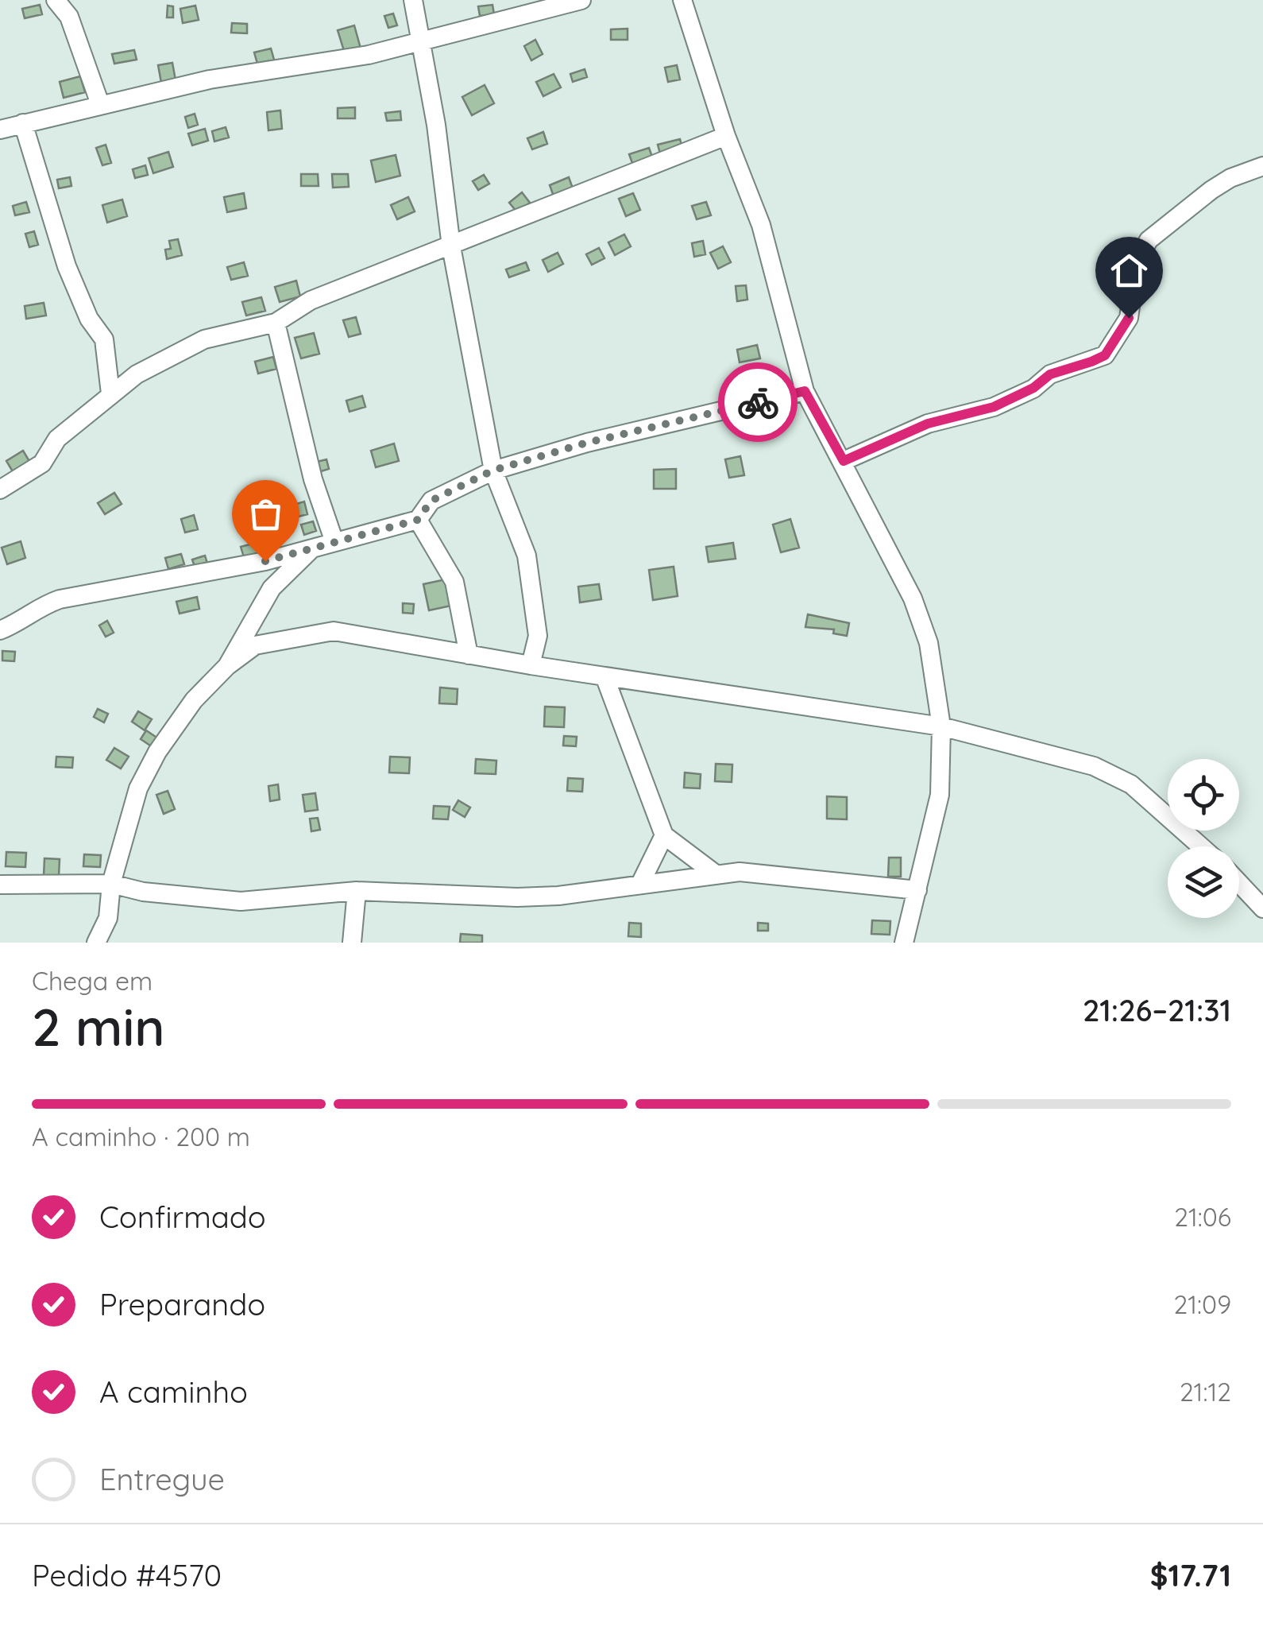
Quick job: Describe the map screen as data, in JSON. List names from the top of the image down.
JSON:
{
  "page": {
    "heading": ["2 min", "Chega em", "21:26–21:31"],
    "panel": ["Pedido #4570", "$17.71"],
    "bar": "A caminho · 200 m",
    "list": [
      ["Confirmado", "21:06"],
      ["Preparando", "21:09"],
      ["A caminho", "21:12"],
      "Entregue"
    ]
  }
}
